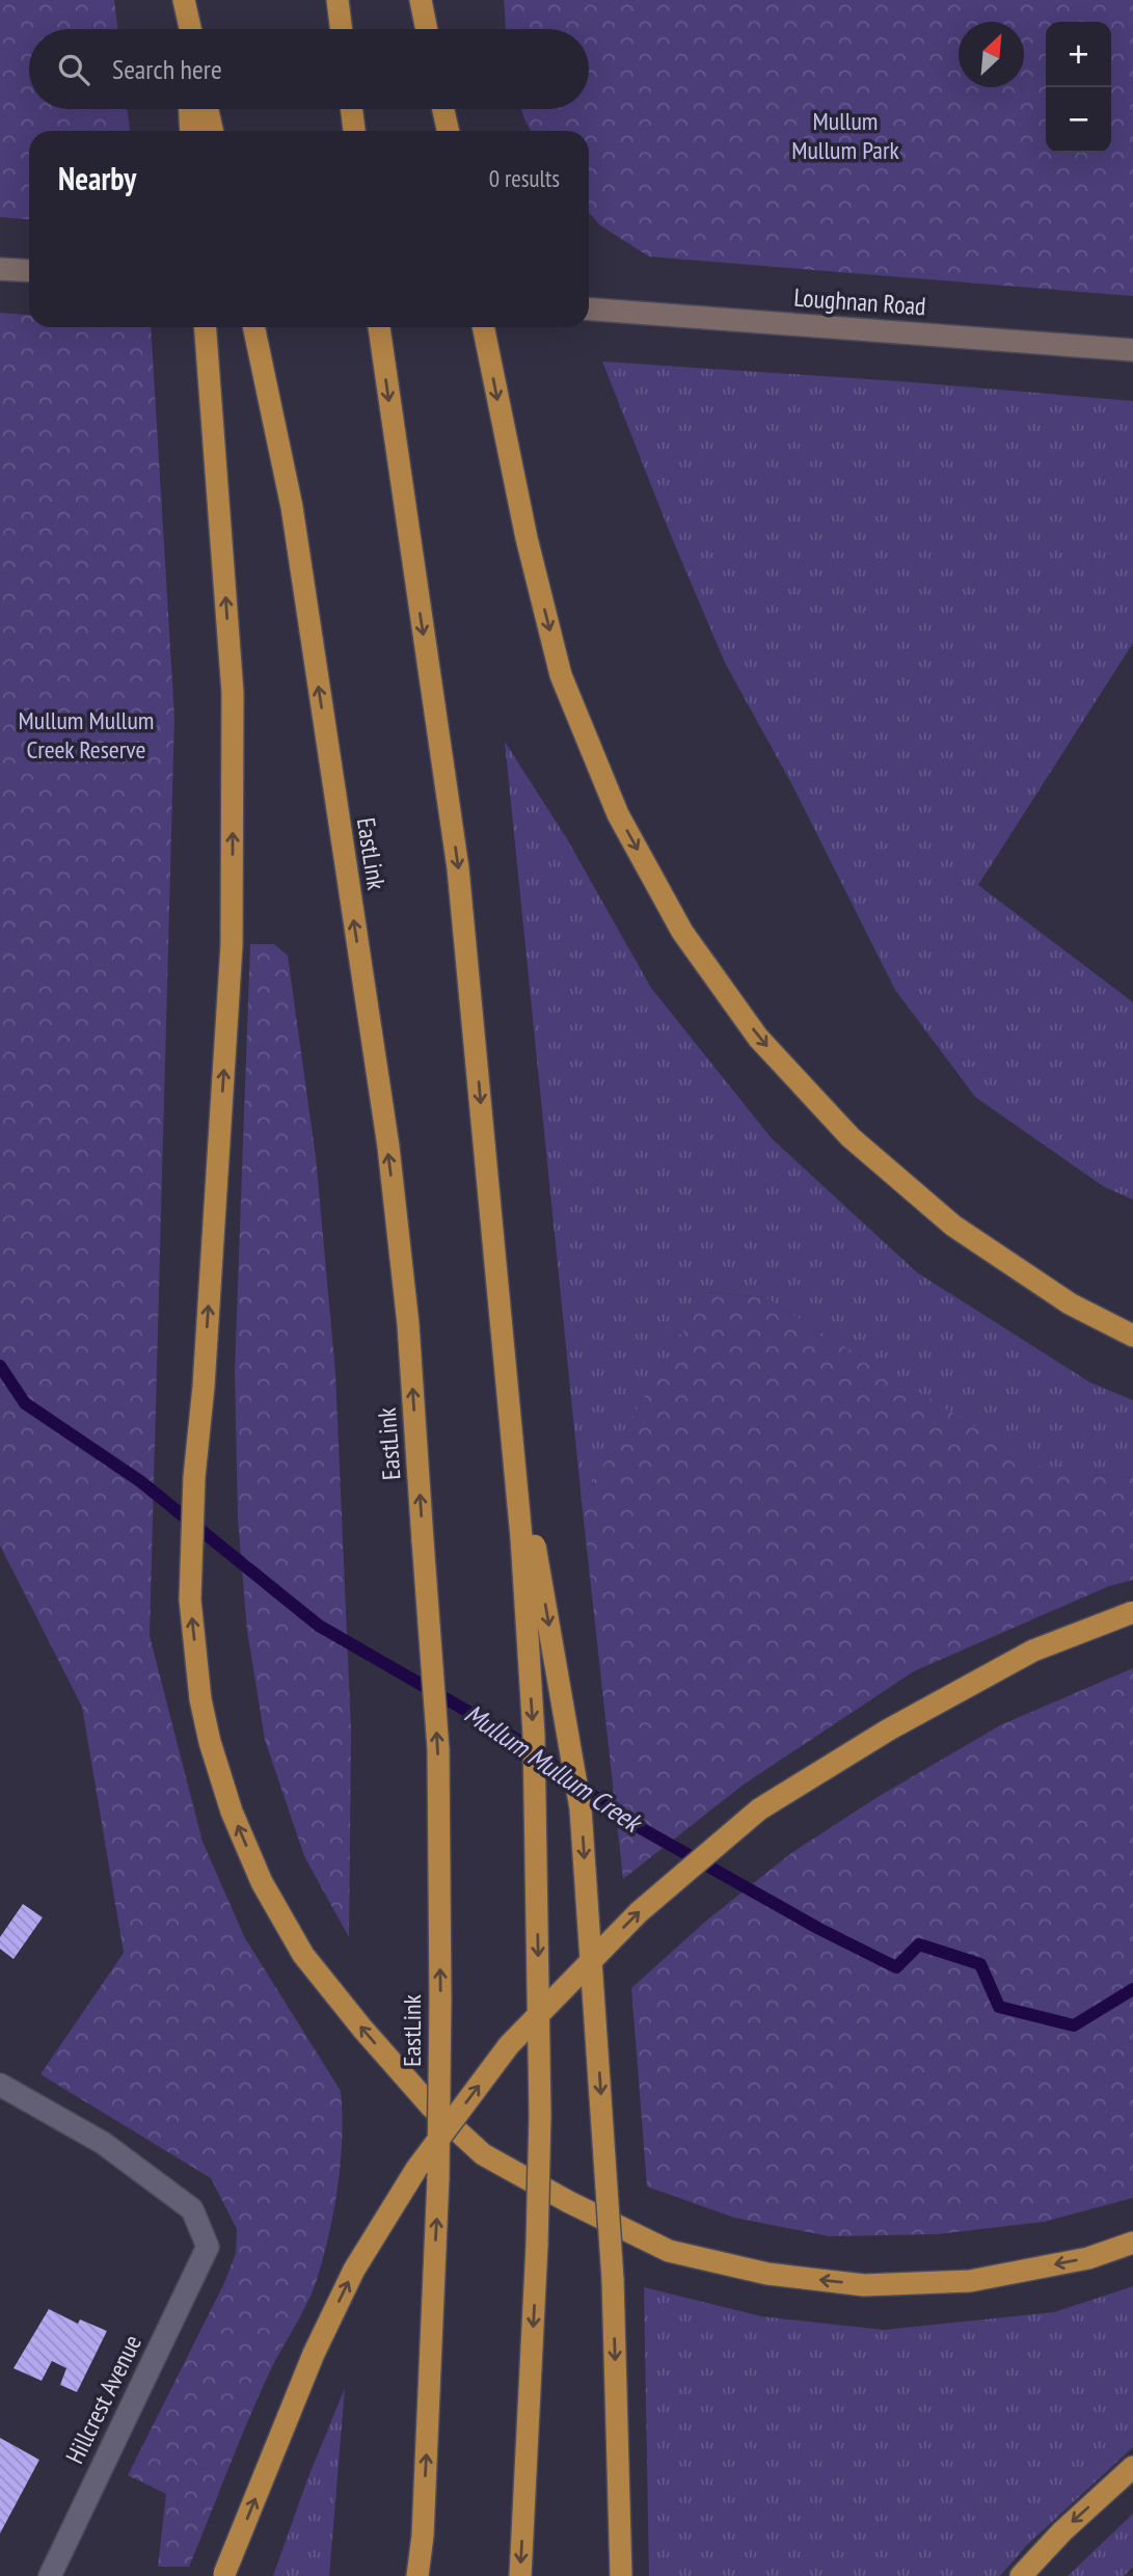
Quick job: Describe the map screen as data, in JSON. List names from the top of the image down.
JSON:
{
  "streets": {
    "highway": ["EastLink"],
    "main road": ["Loughnan Road"],
    "street": ["Hillcrest Avenue"]
  },
  "water": ["Mullum Mullum Creek"],
  "parks": ["Mullum Mullum Park", "Mullum Mullum Creek Reserve"],
  "north": "top right",
  "page": {
    "map_buttons": ["+", "−"],
    "search": "Search here",
    "heading": ["Nearby", "0 results"]
  }
}
